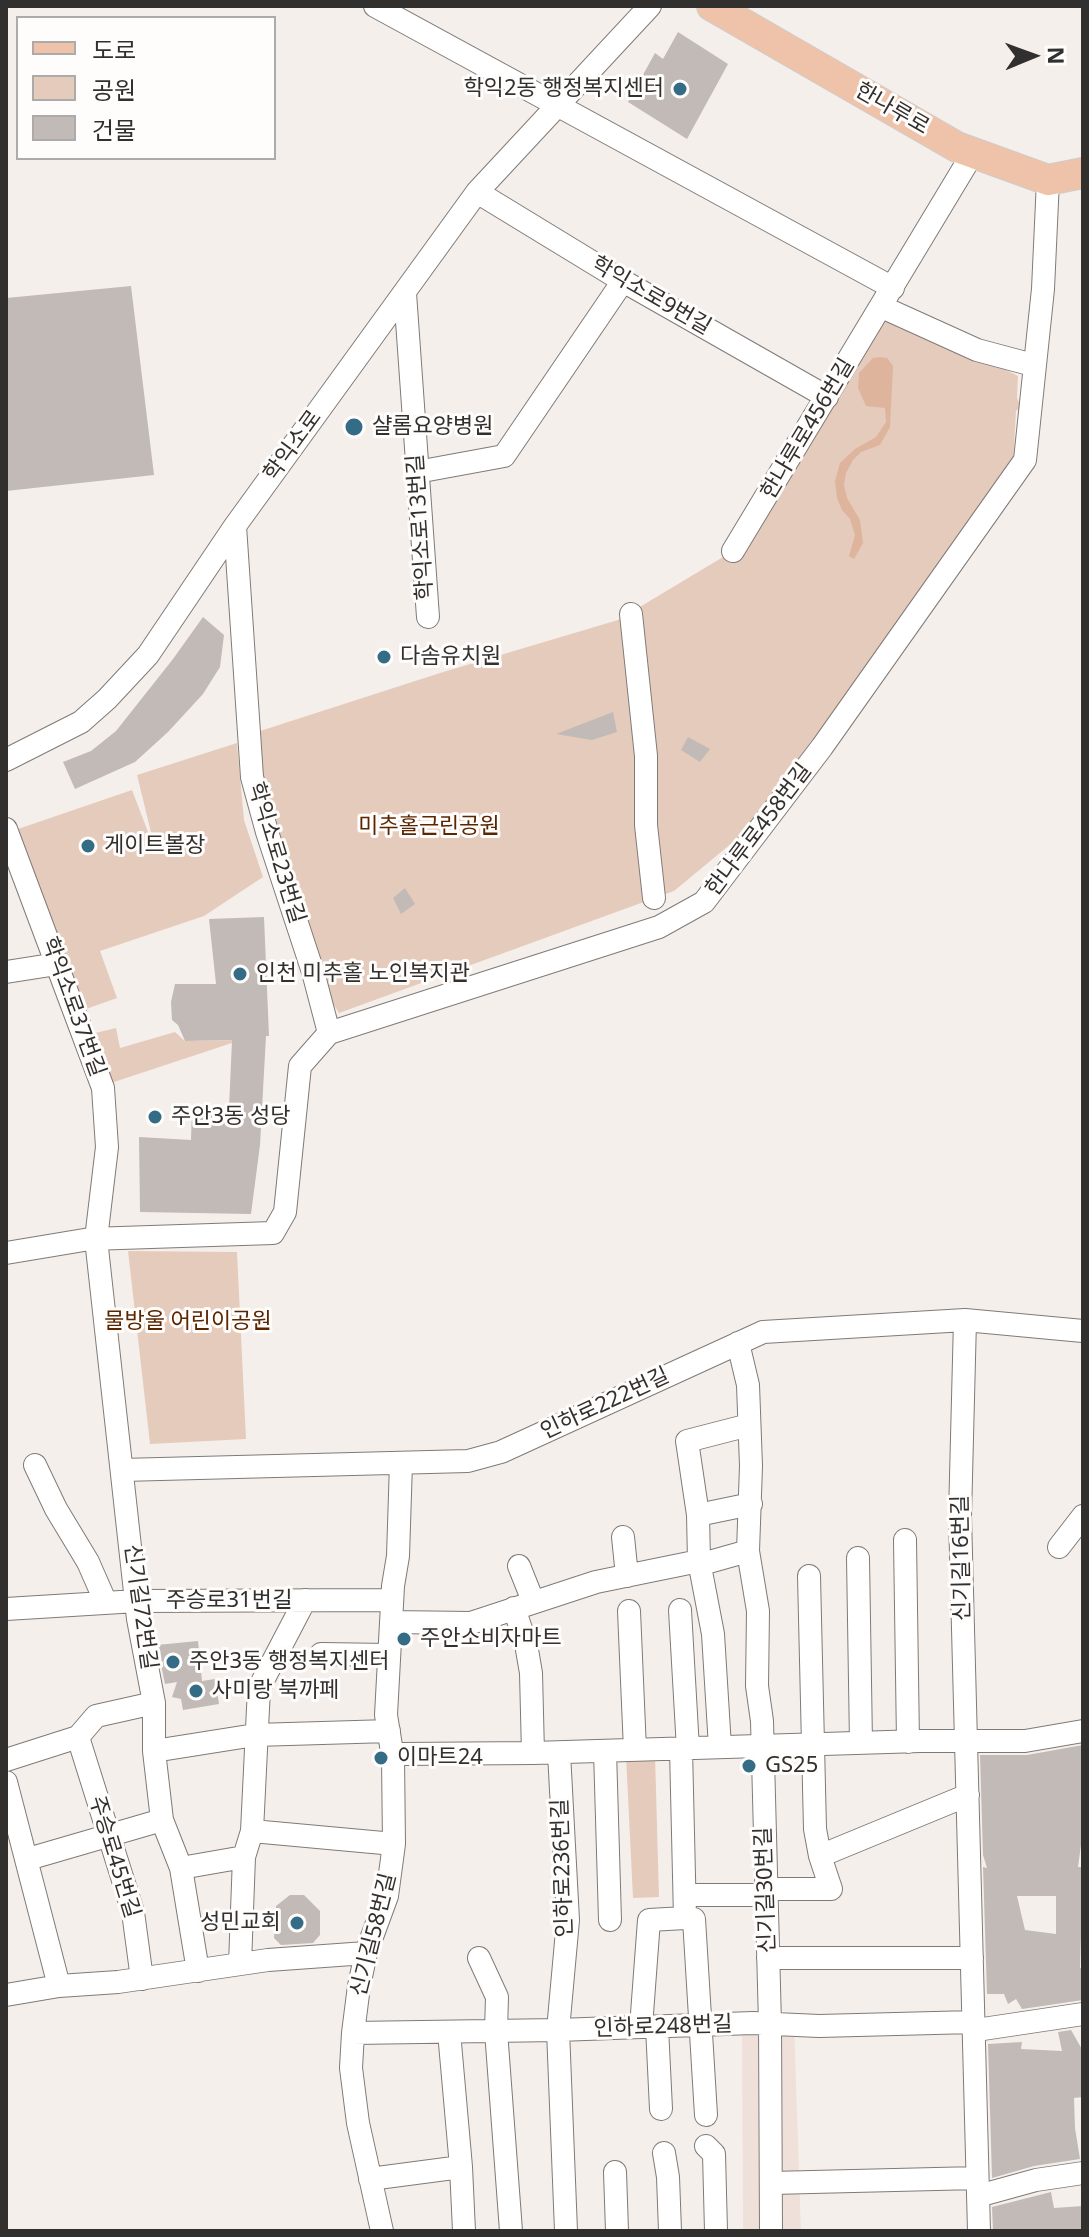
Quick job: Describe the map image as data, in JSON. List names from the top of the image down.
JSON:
{
  "streets": {
    "main road": ["한나루로"],
    "street": [
      "학익소로9번길",
      "한나루로456번길",
      "학익소로",
      "학익소로13번길",
      "한나루로458번길",
      "학익소로23번길",
      "학익소로37번길",
      "인하로222번길",
      "신기길16번길",
      "주승로31번길",
      "신기길72번길",
      "주승로45번길",
      "인하로236번길",
      "신기길30번길",
      "신기길58번길",
      "인하로248번길"
    ]
  },
  "crossings": [
    ["한나루로", "한나루로456번길"],
    ["한나루로", "한나루로458번길"],
    ["학익소로9번길", "한나루로456번길"],
    ["학익소로9번길", "학익소로"],
    ["학익소로", "학익소로13번길"],
    ["학익소로", "학익소로23번길"],
    ["한나루로458번길", "학익소로23번길"],
    ["학익소로37번길", "신기길72번길"],
    ["인하로222번길", "신기길16번길"],
    ["인하로222번길", "신기길72번길"],
    ["인하로222번길", "신기길30번길"],
    ["인하로222번길", "신기길58번길"],
    ["신기길16번길", "인하로248번길"],
    ["주승로31번길", "신기길72번길"],
    ["주승로31번길", "신기길58번길"],
    ["인하로236번길", "인하로248번길"],
    ["신기길30번길", "인하로248번길"],
    ["신기길58번길", "인하로248번길"]
  ],
  "parks": ["미추홀근린공원", "물방울 어린이공원"],
  "places": [
    "학익2동 행정복지센터",
    "샬롬요양병원",
    "다솜유치원",
    "게이트볼장",
    "인천 미추홀 노인복지관",
    "주안3동 성당",
    "주안소비자마트",
    "주안3동 행정복지센터",
    "사미랑 북까페",
    "이마트24",
    "GS25",
    "성민교회"
  ],
  "legend": ["도로", "공원", "건물"],
  "north": "right"
}
